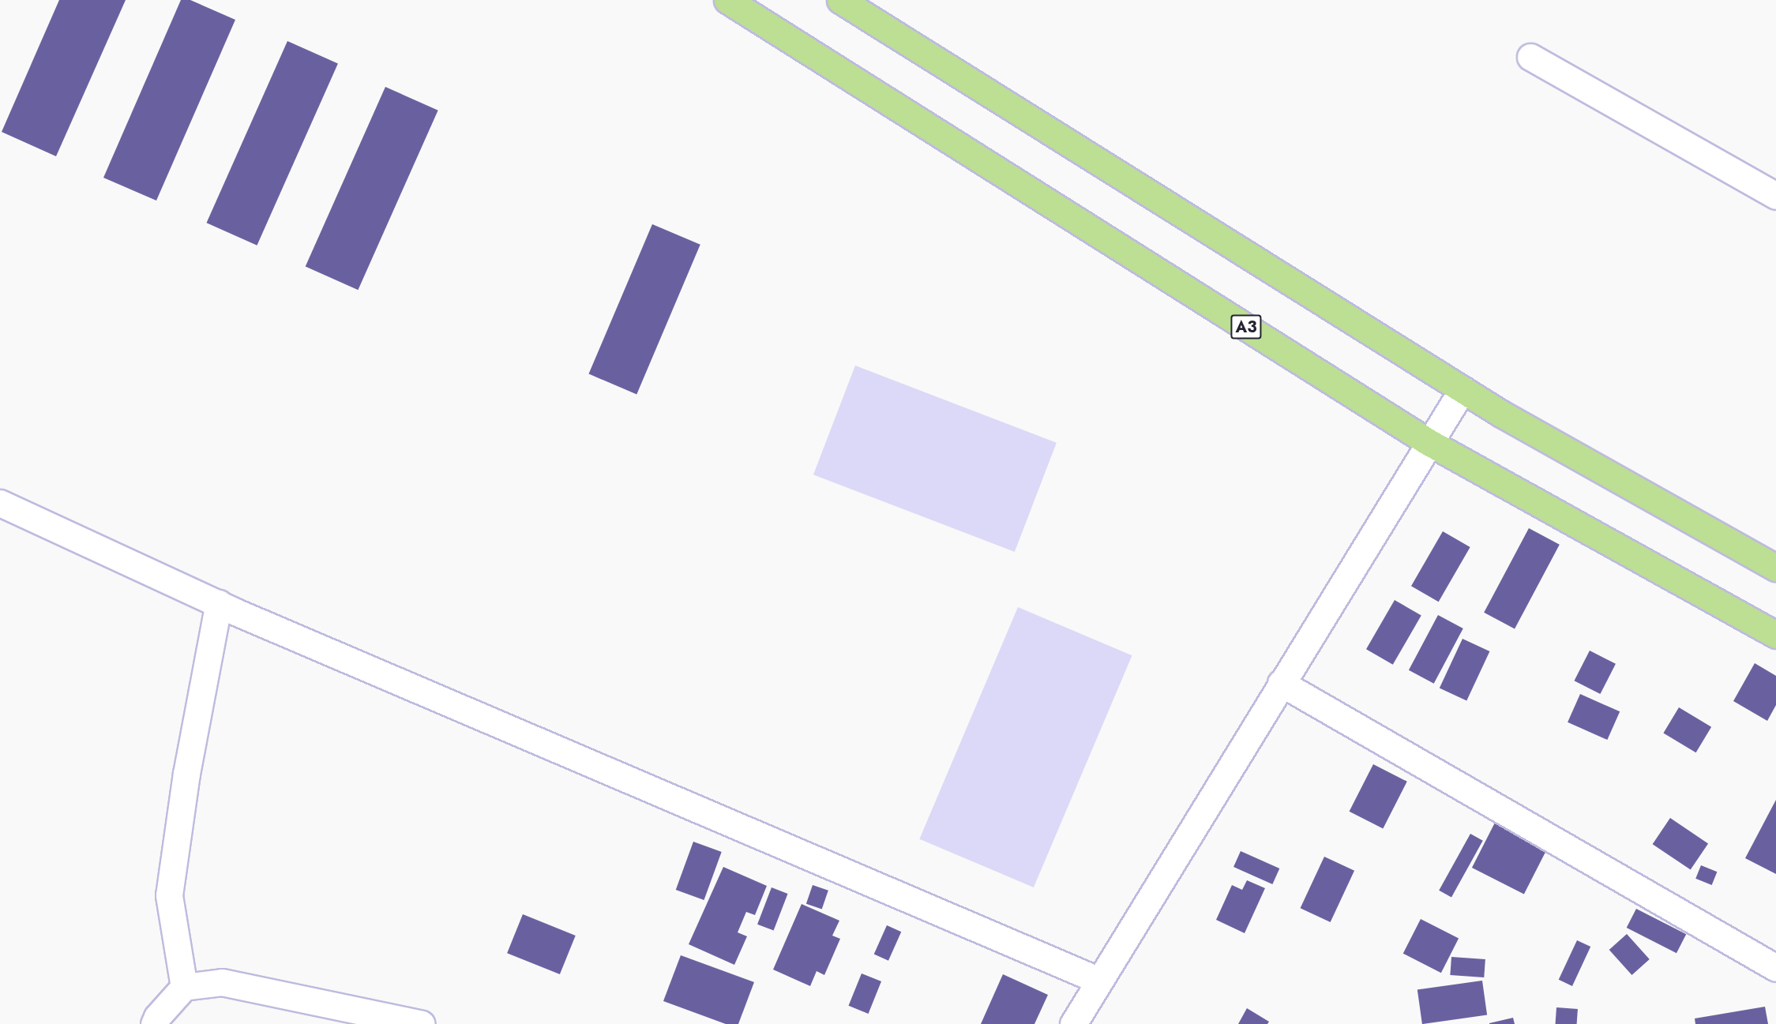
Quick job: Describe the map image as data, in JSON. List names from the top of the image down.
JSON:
{
  "streets": {
    "highway": ["A3"]
  }
}
